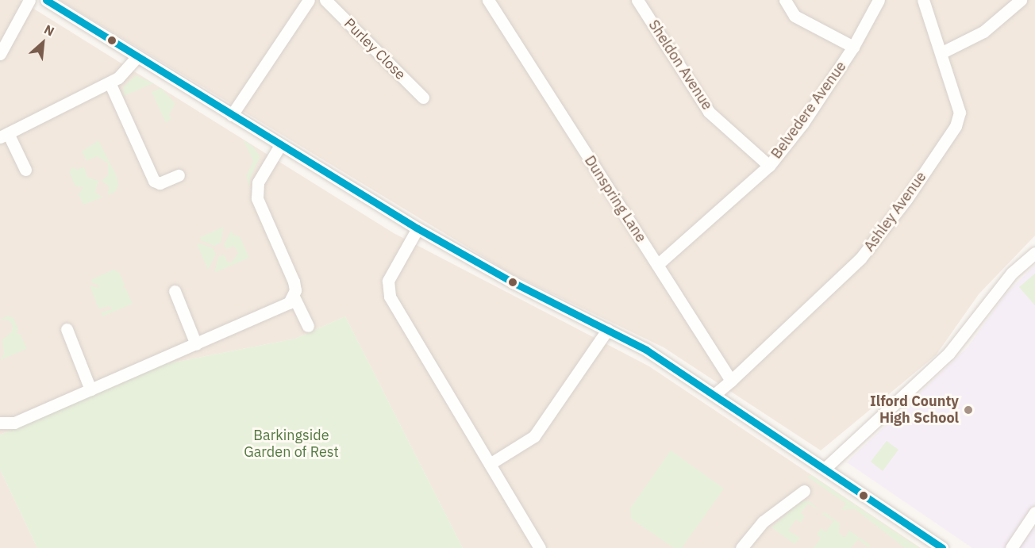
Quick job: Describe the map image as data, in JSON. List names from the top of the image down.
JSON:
{
  "streets": {
    "street": [
      "Purley Close",
      "Sheldon Avenue",
      "Belvedere Avenue",
      "Dunspring Lane",
      "Ashley Avenue"
    ]
  },
  "crossings": [
    ["Sheldon Avenue", "Belvedere Avenue"],
    ["Belvedere Avenue", "Dunspring Lane"],
    ["Dunspring Lane", "Ashley Avenue"]
  ],
  "parks": ["Barkingside Garden of Rest"],
  "places": ["Ilford County High School"],
  "north": "top right"
}
